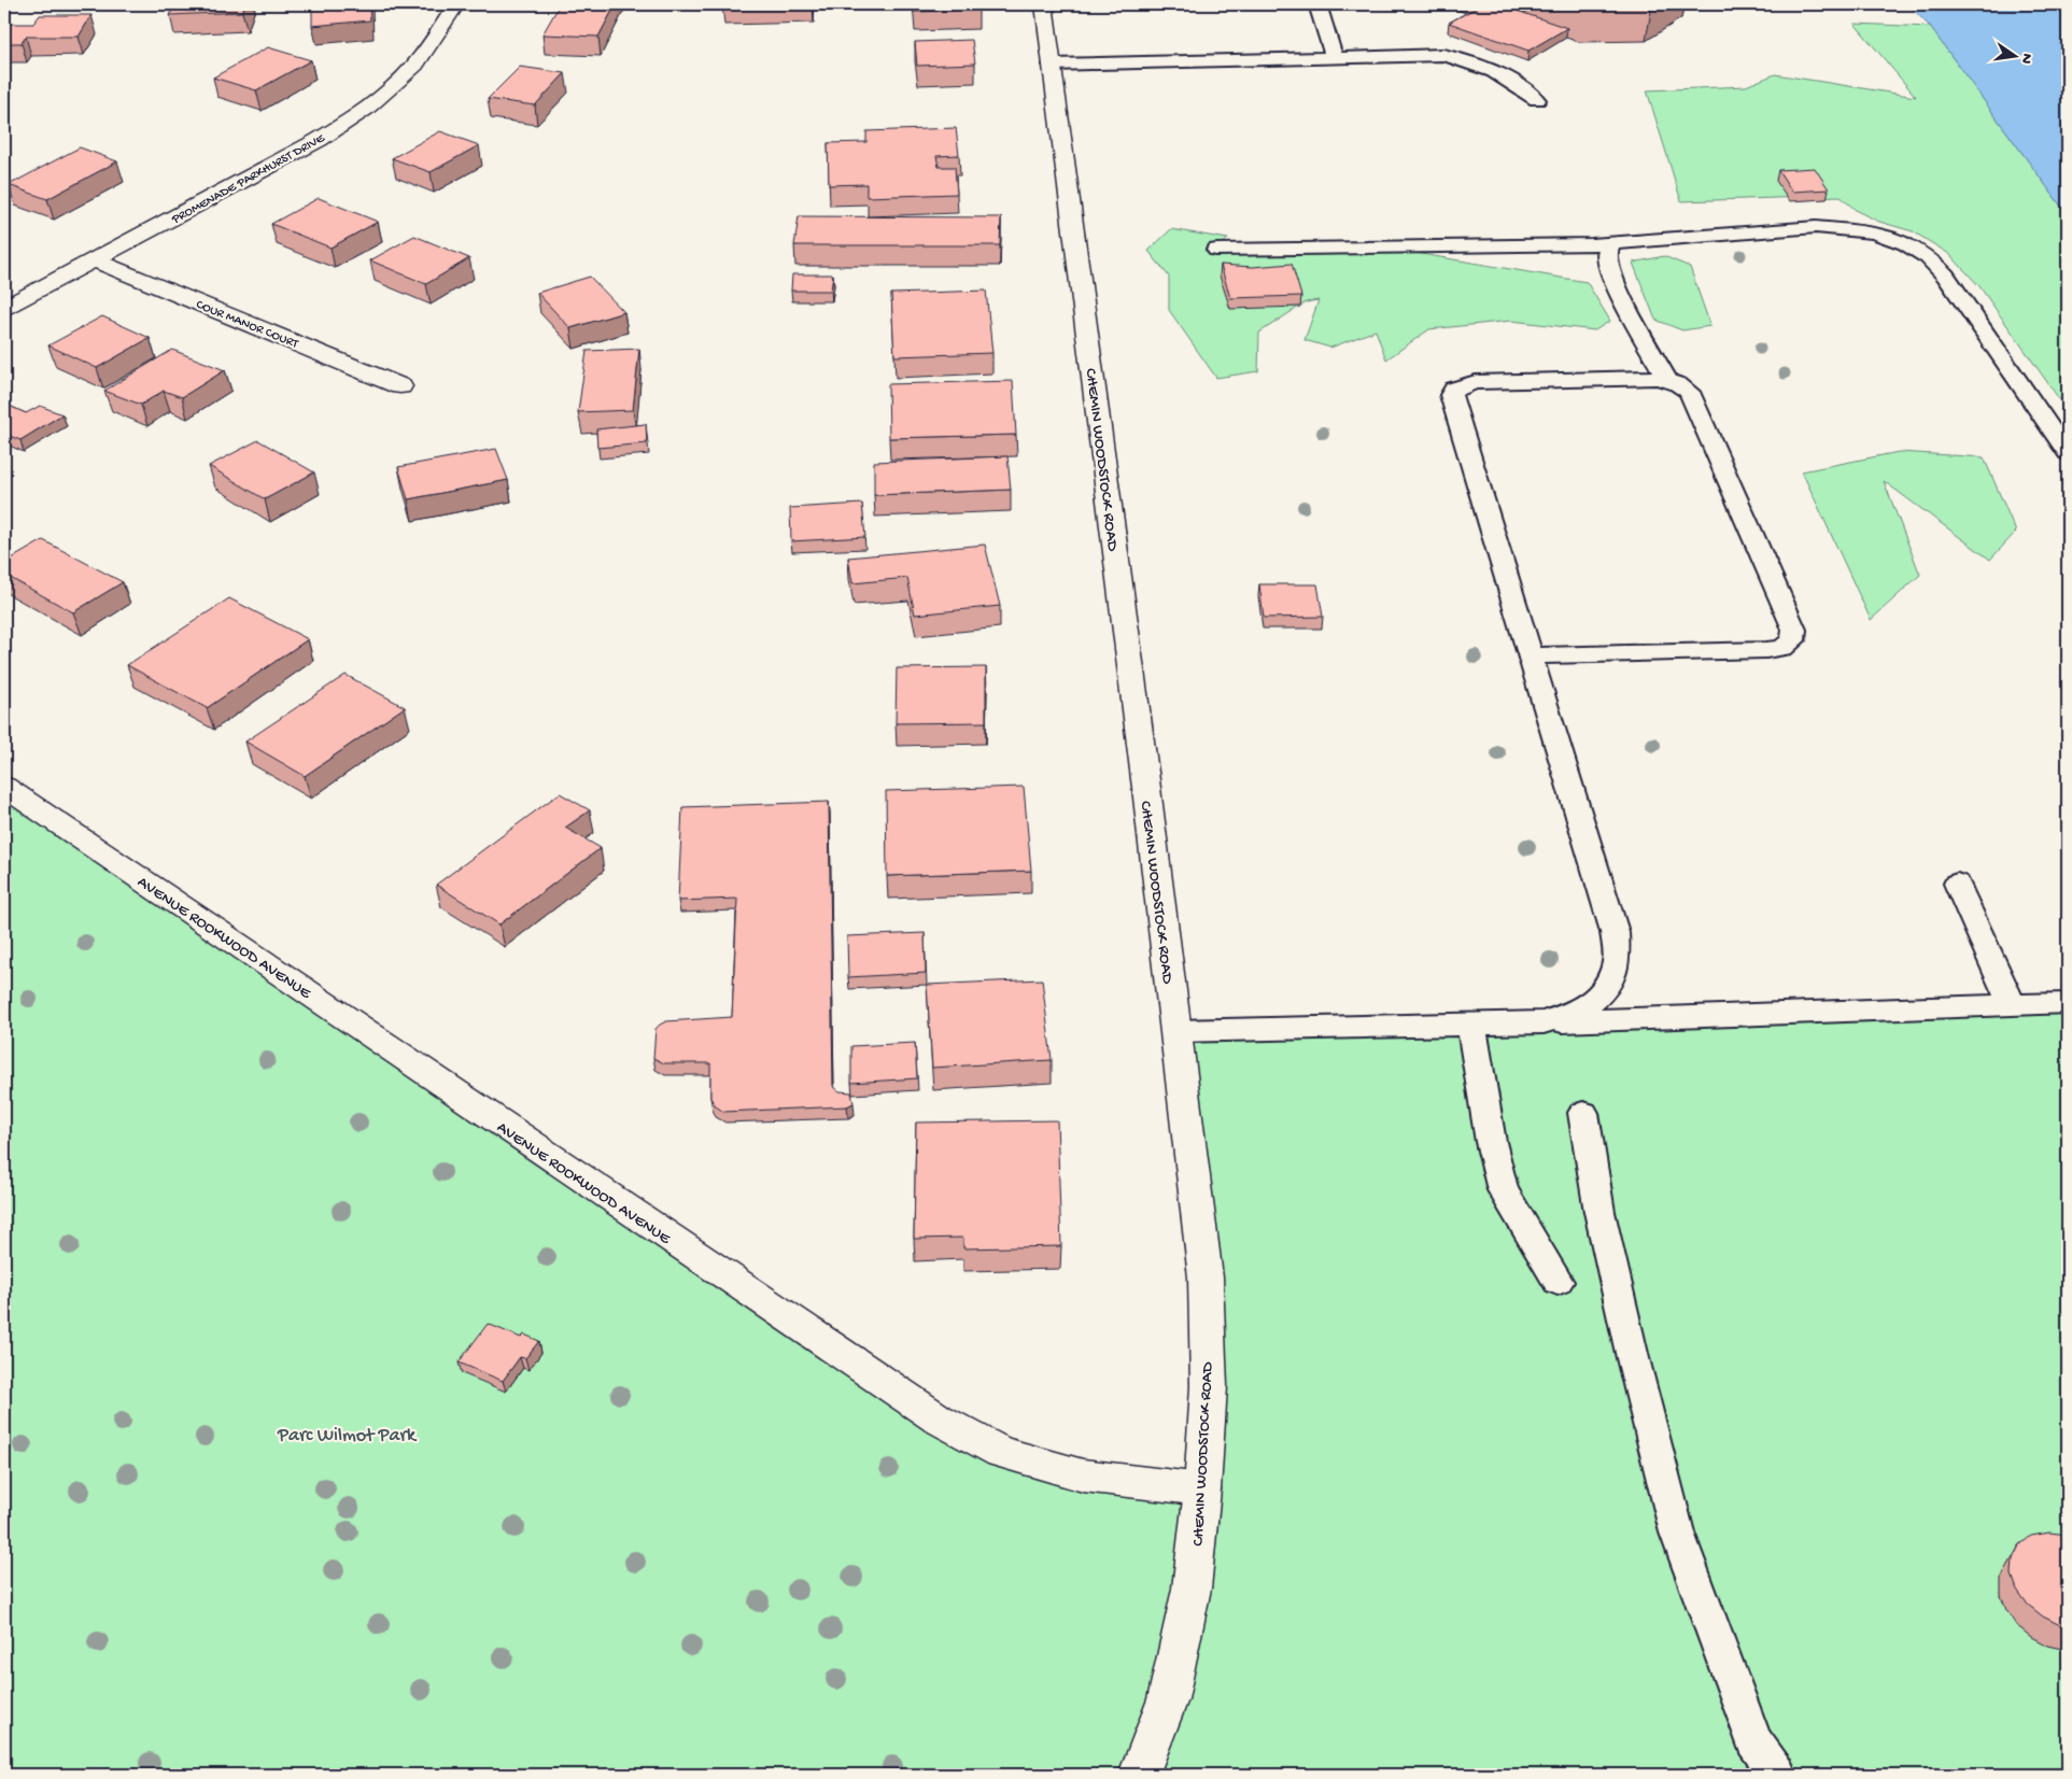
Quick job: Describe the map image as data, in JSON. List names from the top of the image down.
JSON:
{
  "streets": {
    "street": [
      "PROMENADE PARKHURST DRIVE",
      "COUR MANOR COURT",
      "CHEMIN WOODSTOCK ROAD",
      "AVENUE ROOKWOOD AVENUE"
    ]
  },
  "crossings": [
    ["PROMENADE PARKHURST DRIVE", "COUR MANOR COURT"],
    ["CHEMIN WOODSTOCK ROAD", "AVENUE ROOKWOOD AVENUE"]
  ],
  "parks": ["Parc Wilmot Park"],
  "north": "right"
}
